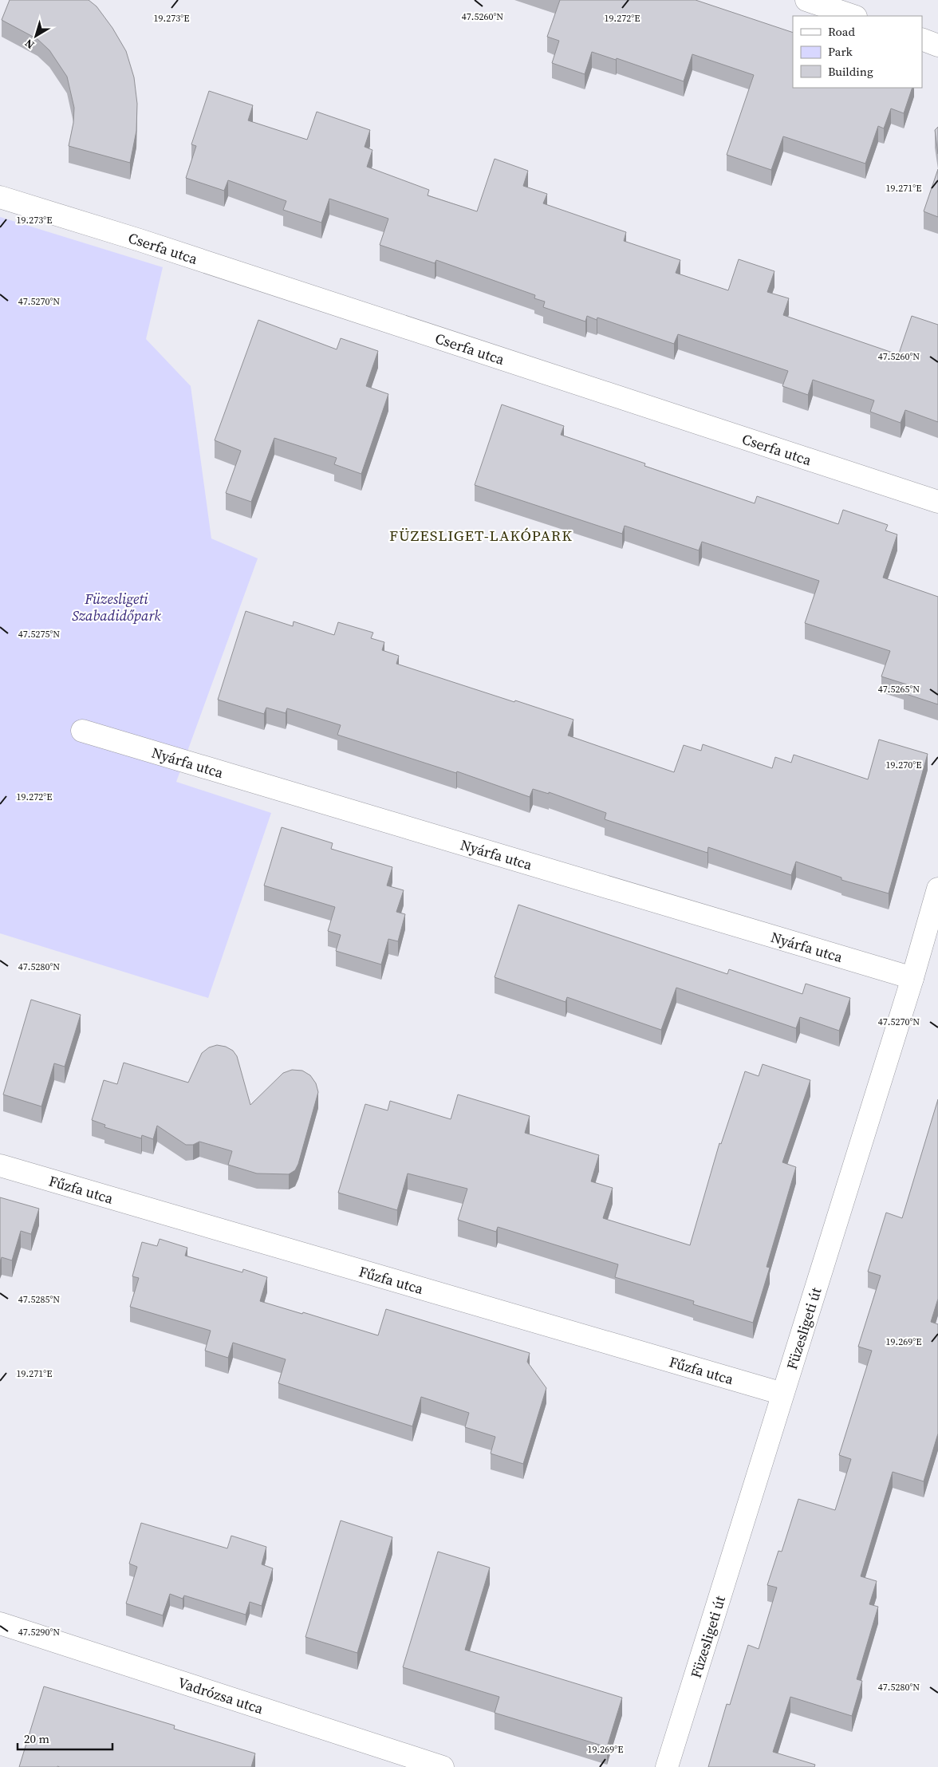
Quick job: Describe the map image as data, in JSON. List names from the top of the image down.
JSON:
{
  "streets": {
    "street": [
      "Cserfa utca",
      "Nyárfa utca",
      "Fűzfa utca",
      "Füzesligeti út",
      "Vadrózsa utca"
    ]
  },
  "crossings": [
    ["Nyárfa utca", "Füzesligeti út"],
    ["Fűzfa utca", "Füzesligeti út"]
  ],
  "districts": ["FÜZESLIGET-LAKÓPARK"],
  "parks": ["Füzesligeti Szabadidőpark"],
  "legend": ["Road", "Park", "Building"],
  "scale_bar": "20 m",
  "north": "bottom left",
  "coordinates": [
    "47.5260°N",
    "19.273°E",
    "19.272°E",
    "19.271°E",
    "47.5270°N",
    "47.5275°N",
    "47.5265°N",
    "19.270°E",
    "47.5280°N",
    "47.5285°N",
    "19.269°E",
    "47.5290°N"
  ]
}
